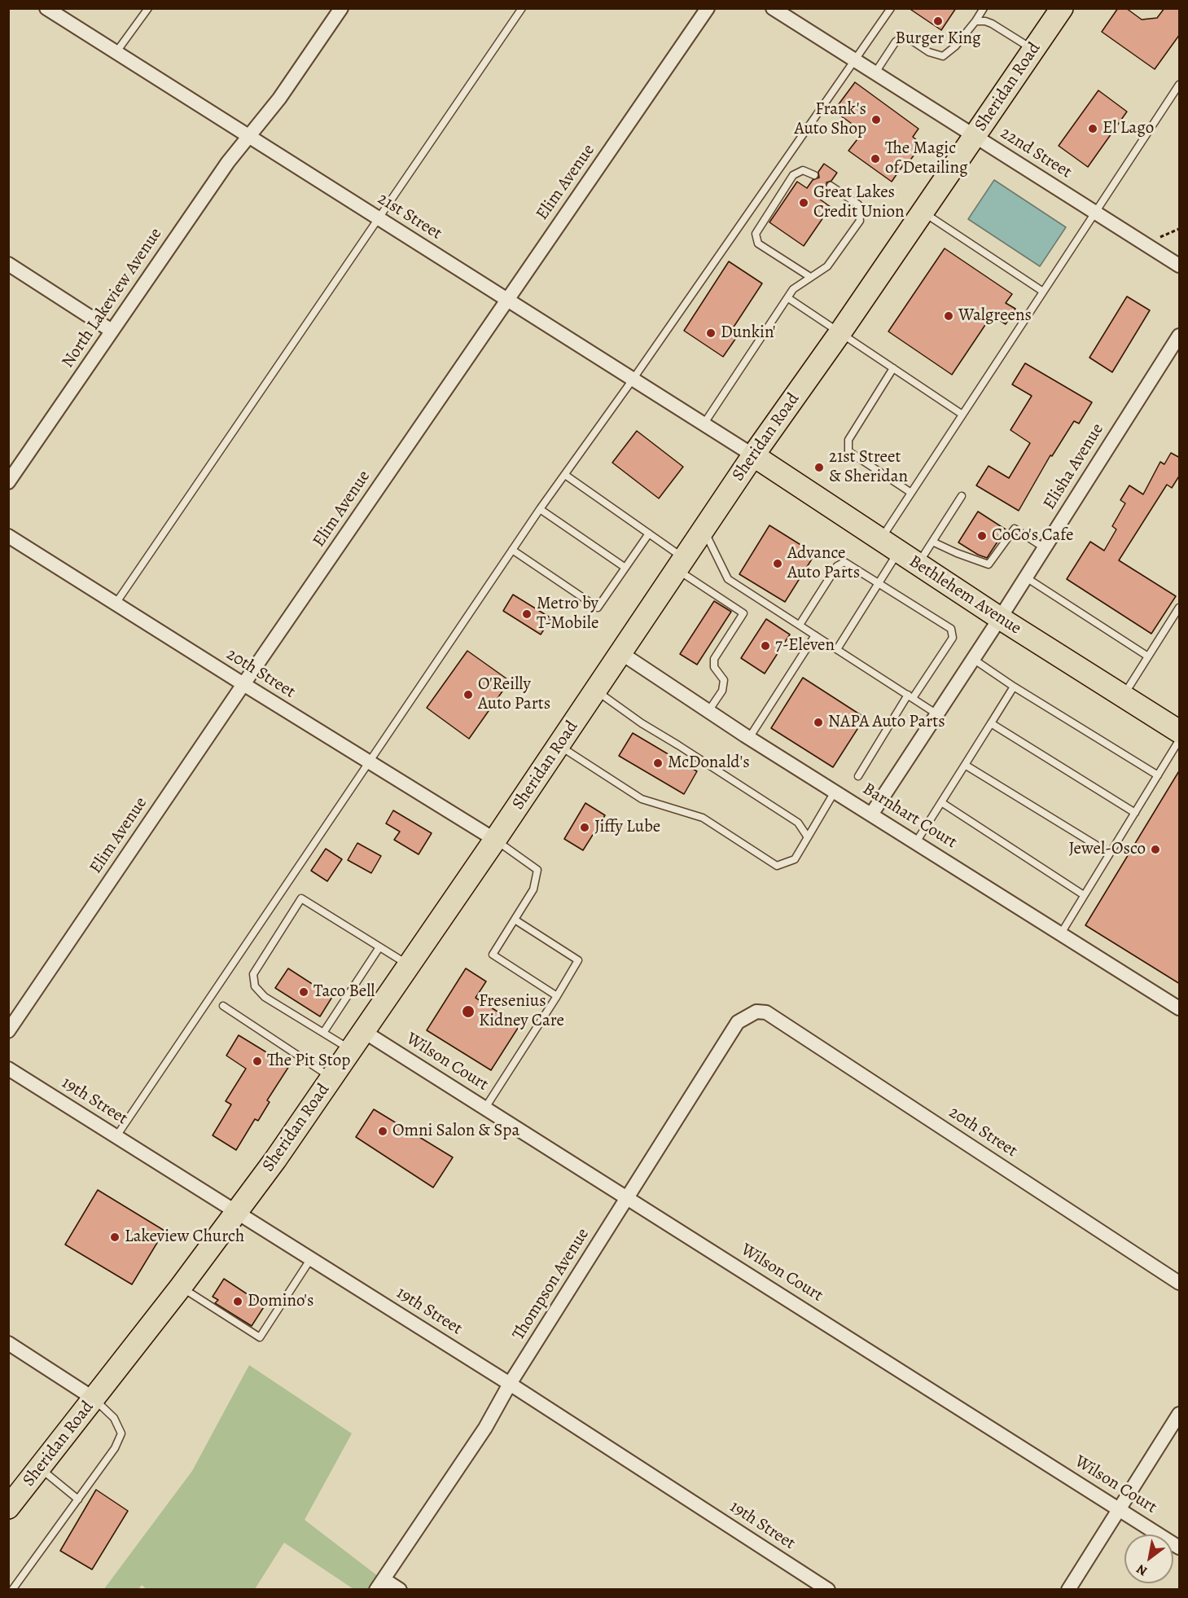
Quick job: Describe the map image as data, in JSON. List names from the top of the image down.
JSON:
{
  "streets": {
    "main road": ["Sheridan Road", "Bethlehem Avenue"],
    "street": [
      "22nd Street",
      "Elim Avenue",
      "21st Street",
      "North Lakeview Avenue",
      "Elisha Avenue",
      "20th Street",
      "Barnhart Court",
      "Wilson Court",
      "19th Street",
      "Thompson Avenue"
    ]
  },
  "crossings": [
    ["Sheridan Road", "22nd Street"],
    ["Sheridan Road", "21st Street"],
    ["Sheridan Road", "Bethlehem Avenue"],
    ["Sheridan Road", "20th Street"],
    ["Sheridan Road", "Barnhart Court"],
    ["Sheridan Road", "Wilson Court"],
    ["Sheridan Road", "19th Street"],
    ["Elim Avenue", "21st Street"],
    ["Elim Avenue", "20th Street"],
    ["21st Street", "North Lakeview Avenue"],
    ["21st Street", "Bethlehem Avenue"],
    ["Elisha Avenue", "Bethlehem Avenue"],
    ["20th Street", "Thompson Avenue"],
    ["Wilson Court", "Thompson Avenue"],
    ["19th Street", "Thompson Avenue"]
  ],
  "places": [
    "Burger King",
    "Frank's Auto Shop",
    "El Lago",
    "The Magic of Detailing",
    "Great Lakes Credit Union",
    "Walgreens",
    "Dunkin'",
    "21st Street & Sheridan",
    "CoCo's Cafe",
    "Advance Auto Parts",
    "Metro by T-Mobile",
    "7-Eleven",
    "O'Reilly Auto Parts",
    "NAPA Auto Parts",
    "McDonald's",
    "Jiffy Lube",
    "Jewel-Osco",
    "Taco Bell",
    "Fresenius Kidney Care",
    "The Pit Stop",
    "Omni Salon & Spa",
    "Lakeview Church",
    "Domino's"
  ],
  "north": "bottom left"
}
